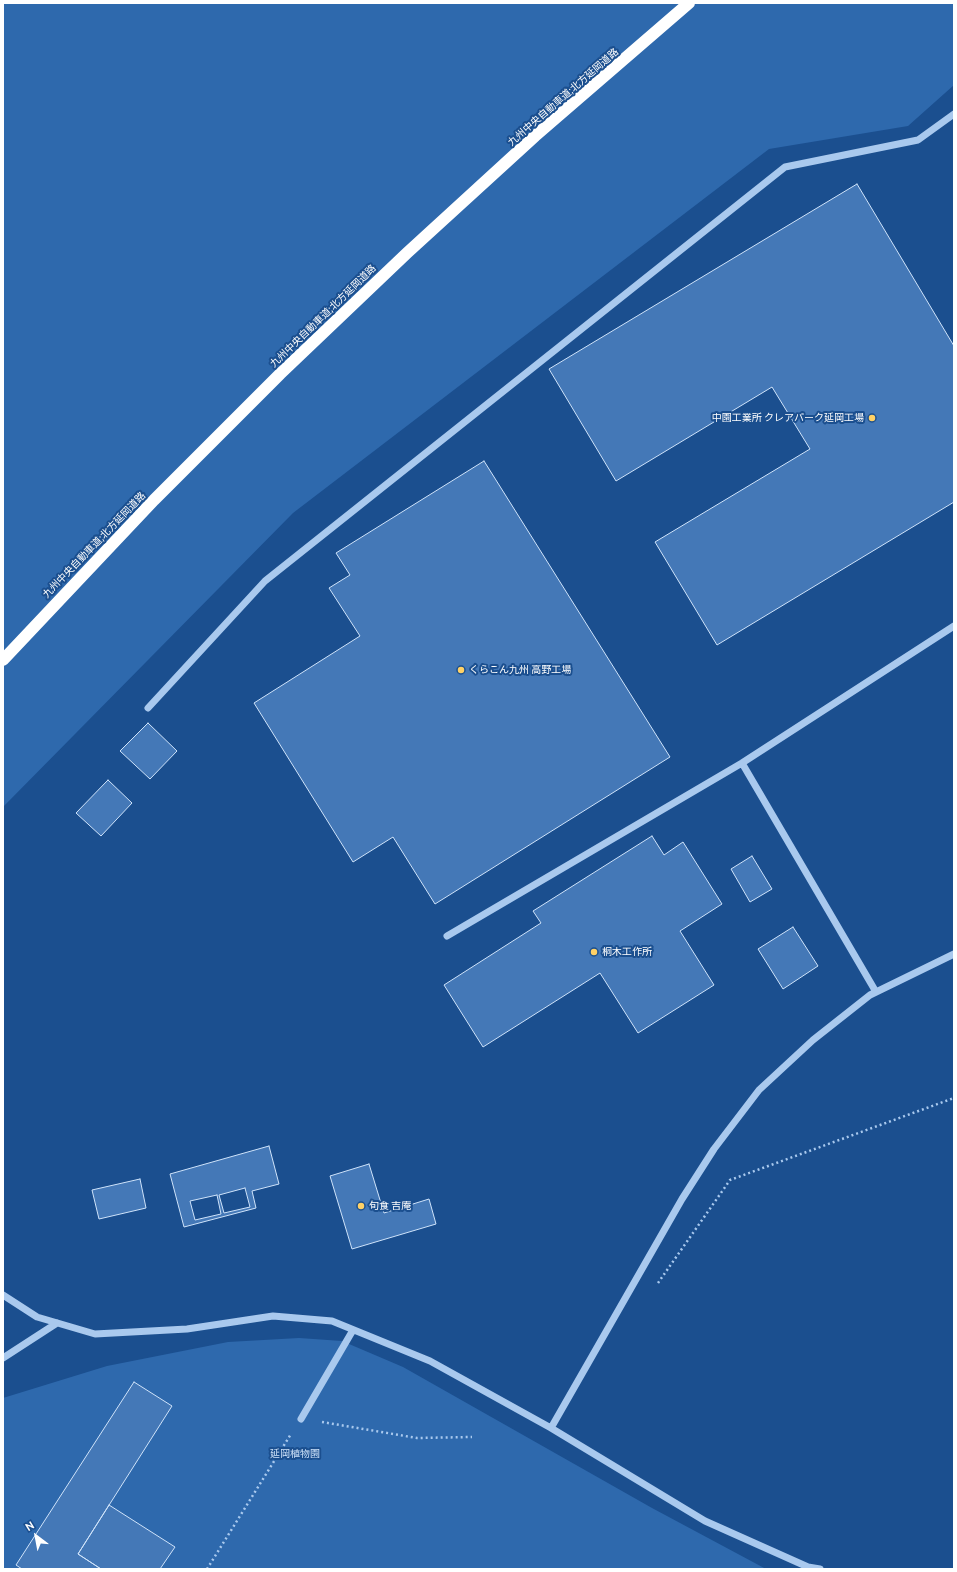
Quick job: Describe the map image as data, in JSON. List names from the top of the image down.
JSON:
{
  "streets": {
    "highway": ["九州中央自動車道;北方延岡道路"]
  },
  "parks": ["延岡植物園"],
  "places": [
    "中園工業所 クレアパーク延岡工場",
    "くらこん九州 高野工場",
    "桐木工作所",
    "旬食 吉庵"
  ],
  "north": "top left"
}
